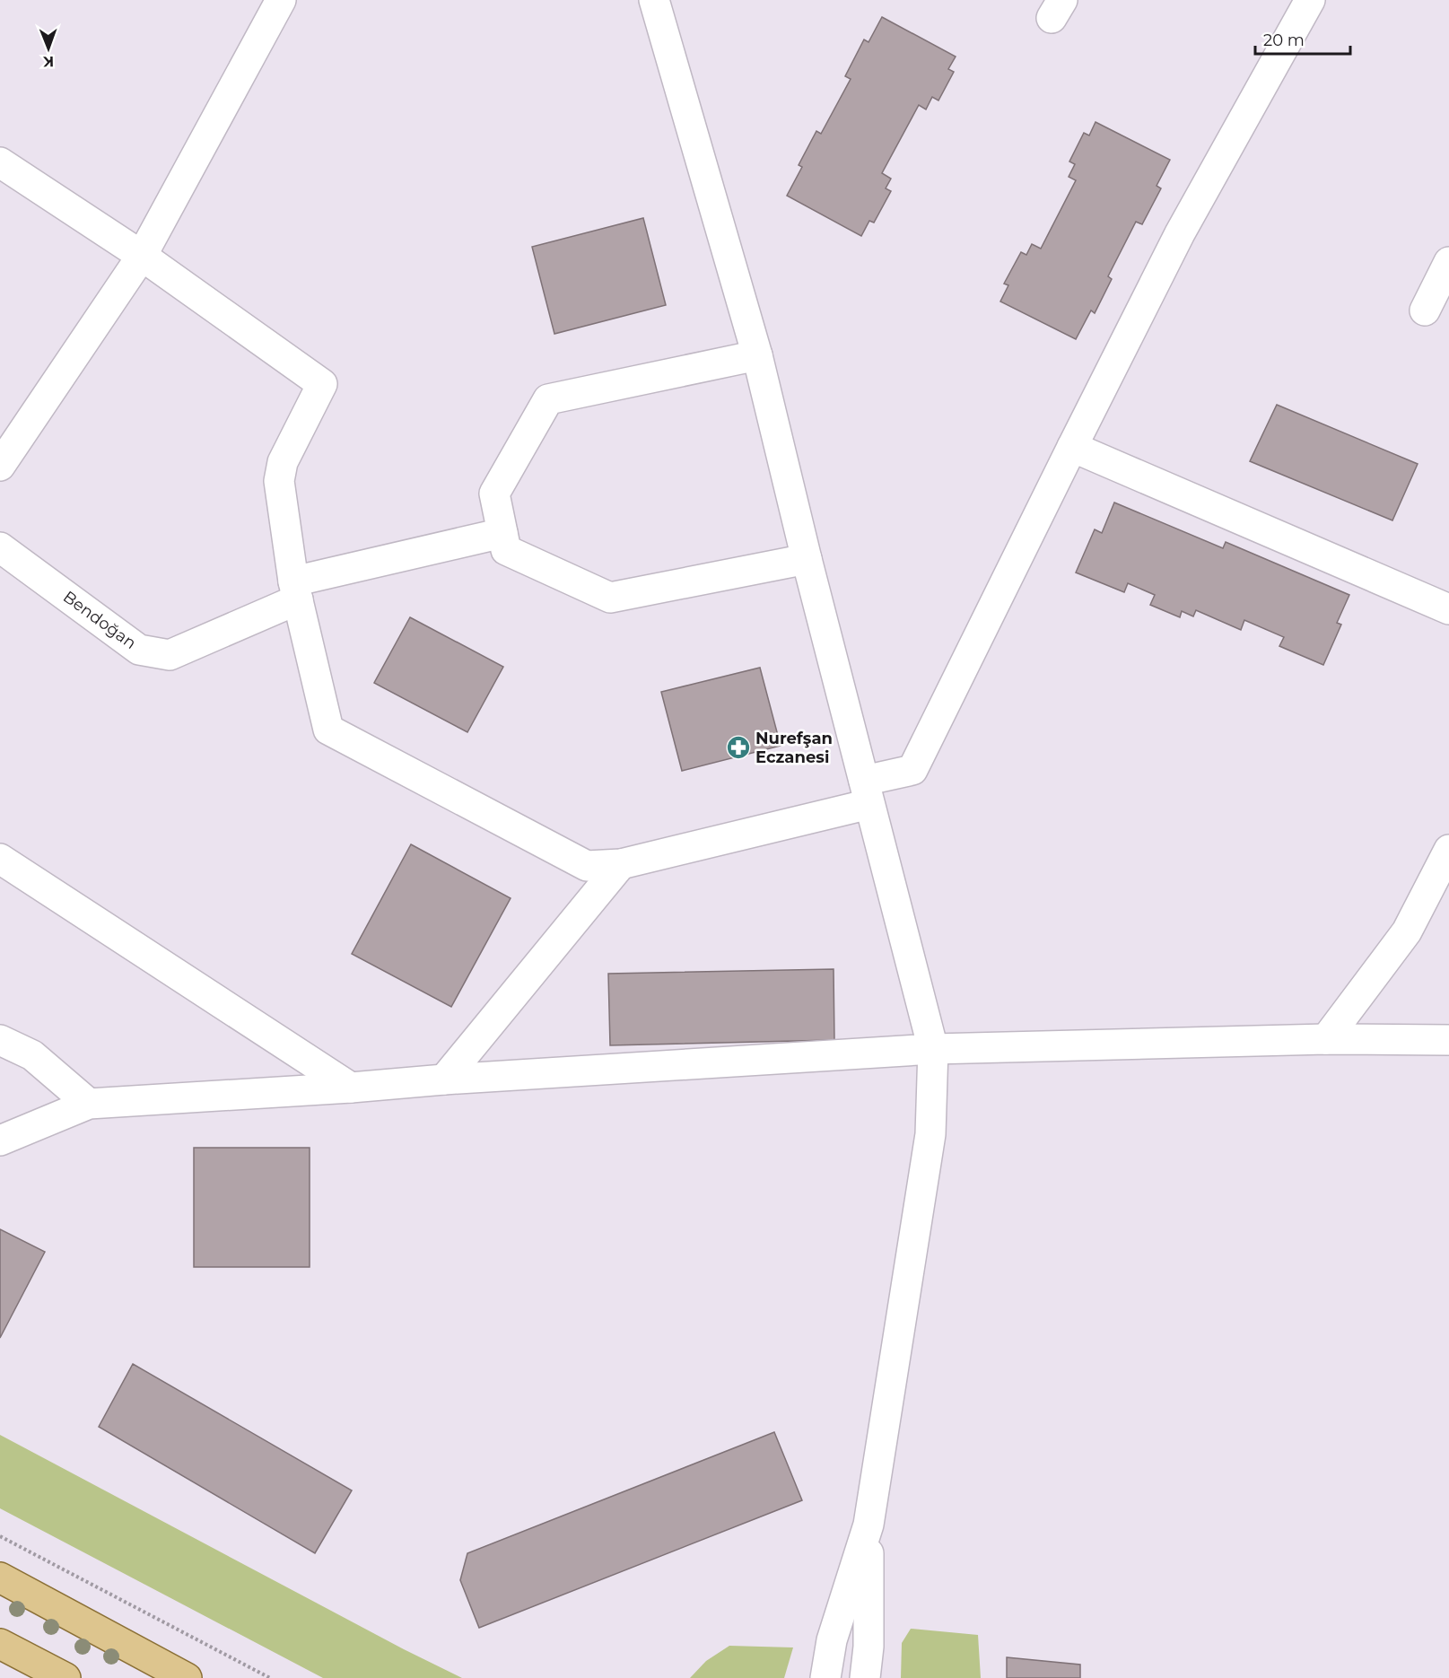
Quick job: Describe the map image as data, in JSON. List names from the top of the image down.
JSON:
{
  "streets": {
    "street": ["Bendoğan"]
  },
  "places": {
    "pharmacy": ["Nurefşan Eczanesi"]
  },
  "scale_bar": "20 m",
  "north": "bottom"
}
